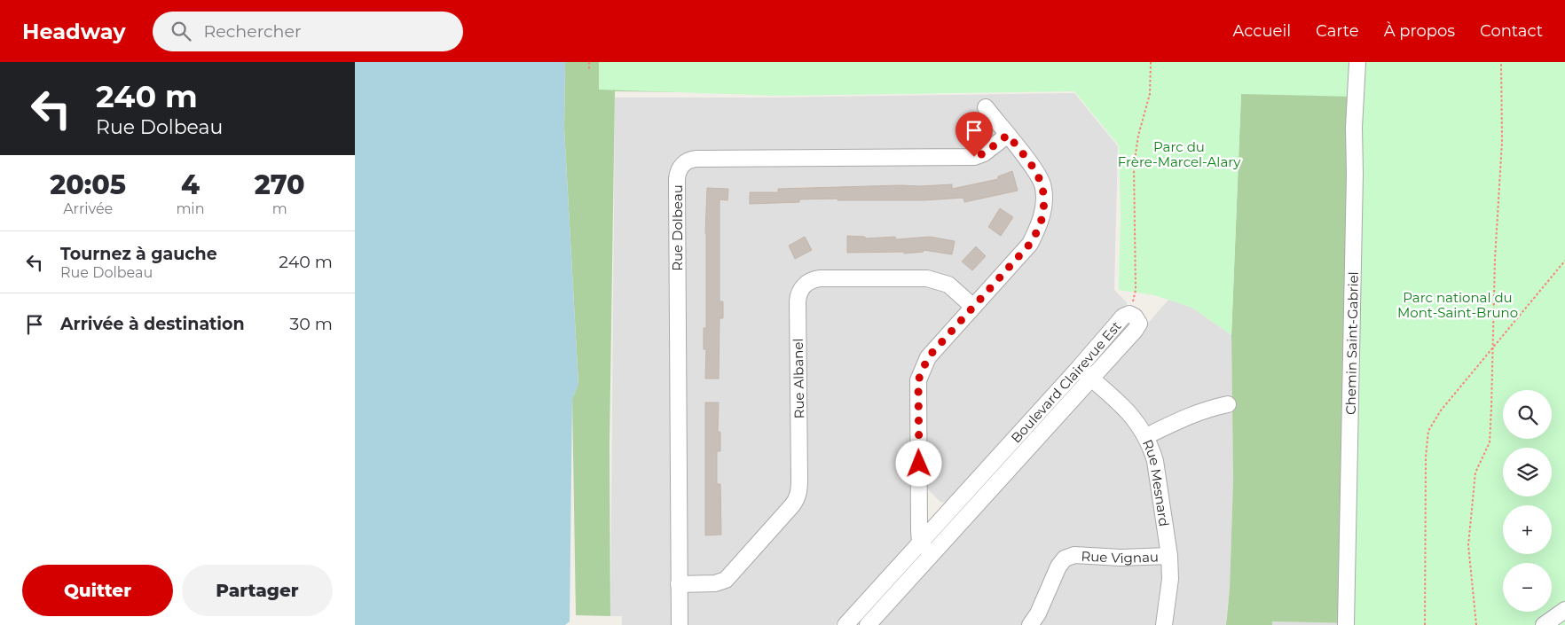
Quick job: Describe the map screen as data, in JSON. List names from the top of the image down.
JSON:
{
  "streets": {
    "street": [
      "Rue Dolbeau",
      "Chemin Saint-Gabriel",
      "Rue Albanel",
      "Boulevard Clairevue Est",
      "Rue Mesnard",
      "Rue Vignau"
    ]
  },
  "crossings": [
    ["Rue Dolbeau", "Rue Albanel"],
    ["Boulevard Clairevue Est", "Rue Mesnard"],
    ["Rue Mesnard", "Rue Vignau"]
  ],
  "parks": ["Parc du Frère-Marcel-Alary", "Parc national du Mont-Saint-Bruno"],
  "page": {
    "header": "Headway",
    "search": "Rechercher",
    "nav": [
      "Accueil",
      "Carte",
      "À propos",
      "Contact"
    ],
    "turn": ["240 m", "Rue Dolbeau"],
    "eta": [
      "20:05",
      "Arrivée",
      "4",
      "min",
      "270",
      "m"
    ],
    "list": [
      {
        "name": "Tournez à gauche",
        "note": "Rue Dolbeau",
        "value": "240 m"
      },
      {
        "name": "Arrivée à destination",
        "value": "30 m"
      }
    ],
    "map_buttons": ["+", "−"],
    "buttons": ["Quitter", "Partager"]
  }
}
